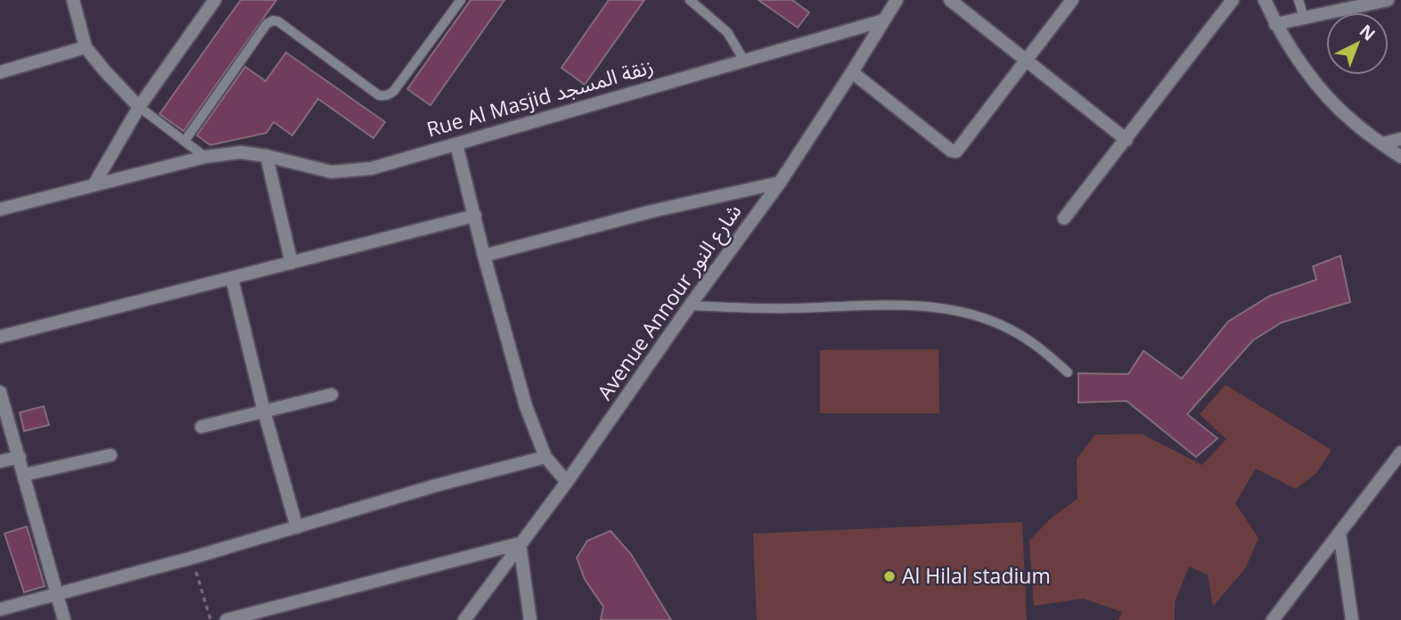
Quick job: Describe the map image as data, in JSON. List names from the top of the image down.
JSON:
{
  "streets": {
    "street": ["Rue Al Masjid زنقة المسجد", "Avenue Annour شارع النور"]
  },
  "crossings": [
    ["Rue Al Masjid زنقة المسجد", "Avenue Annour شارع النور"]
  ],
  "places": ["Al Hilal stadium"],
  "north": "top right"
}
